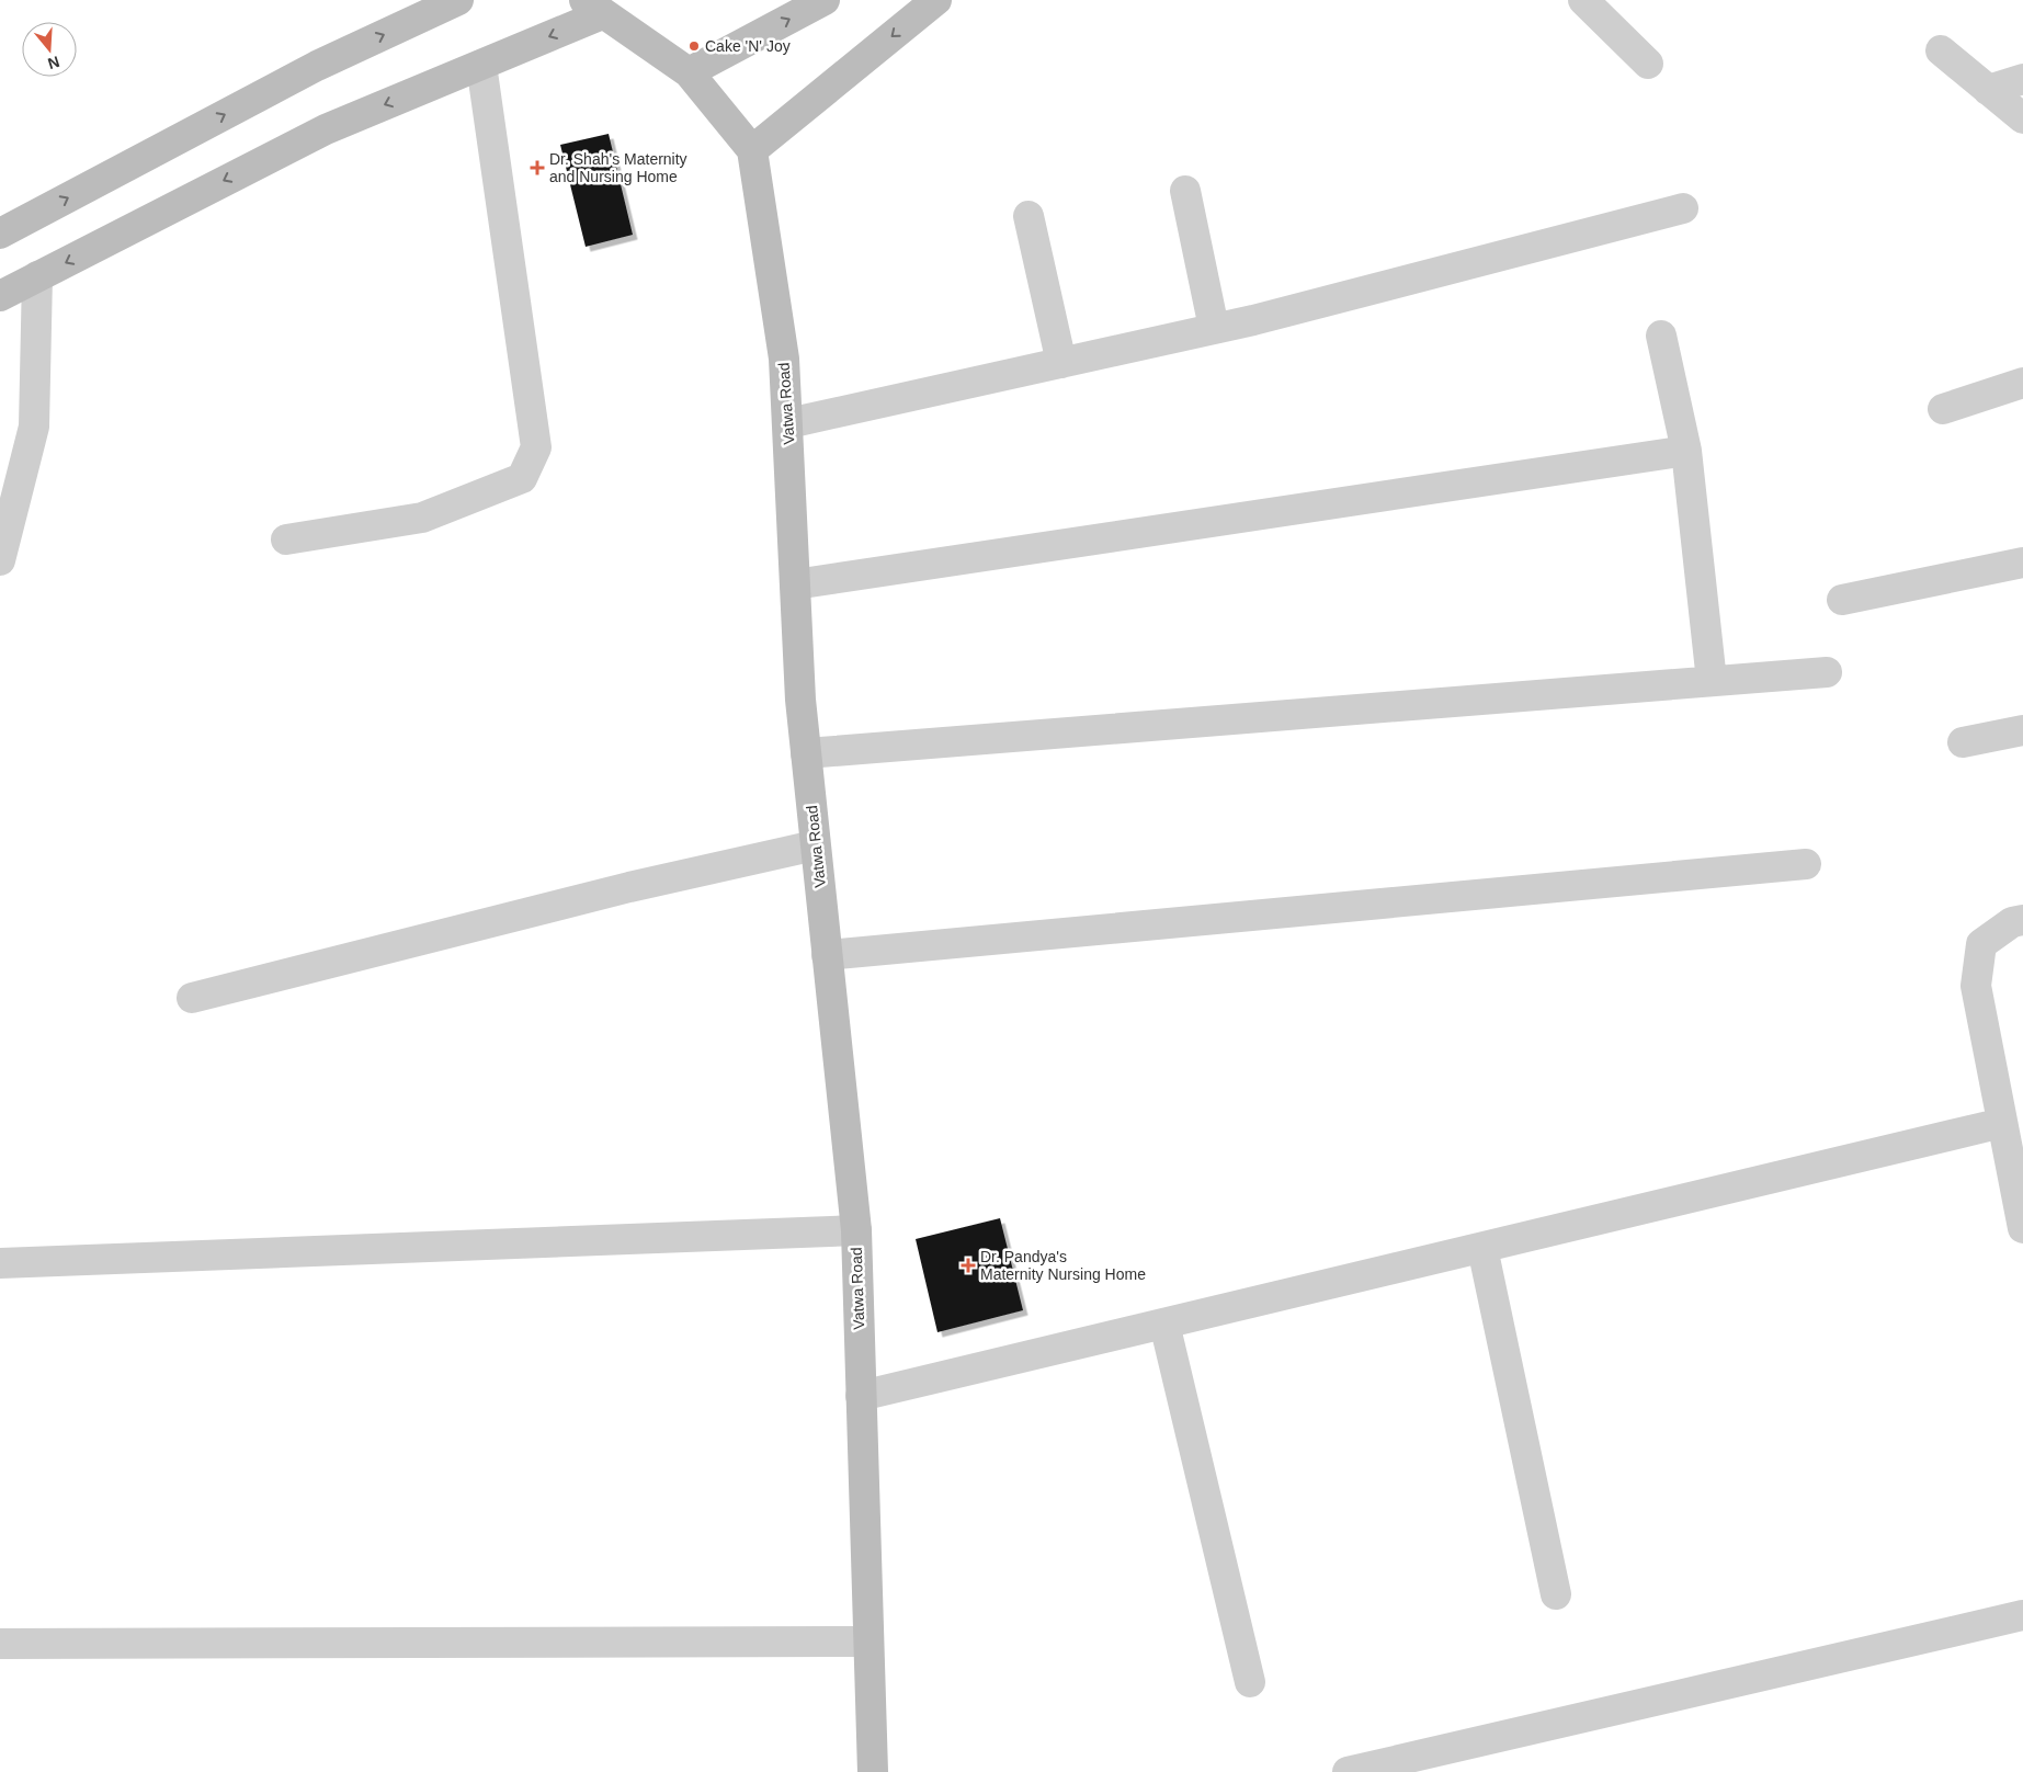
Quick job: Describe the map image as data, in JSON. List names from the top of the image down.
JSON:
{
  "streets": {
    "main road": ["Vatwa Road"]
  },
  "places": {
    "other": ["Cake 'N' Joy"],
    "health": ["Dr. Shah's Maternity and Nursing Home", "Dr. Pandya's Maternity Nursing Home"]
  },
  "north": "bottom"
}
